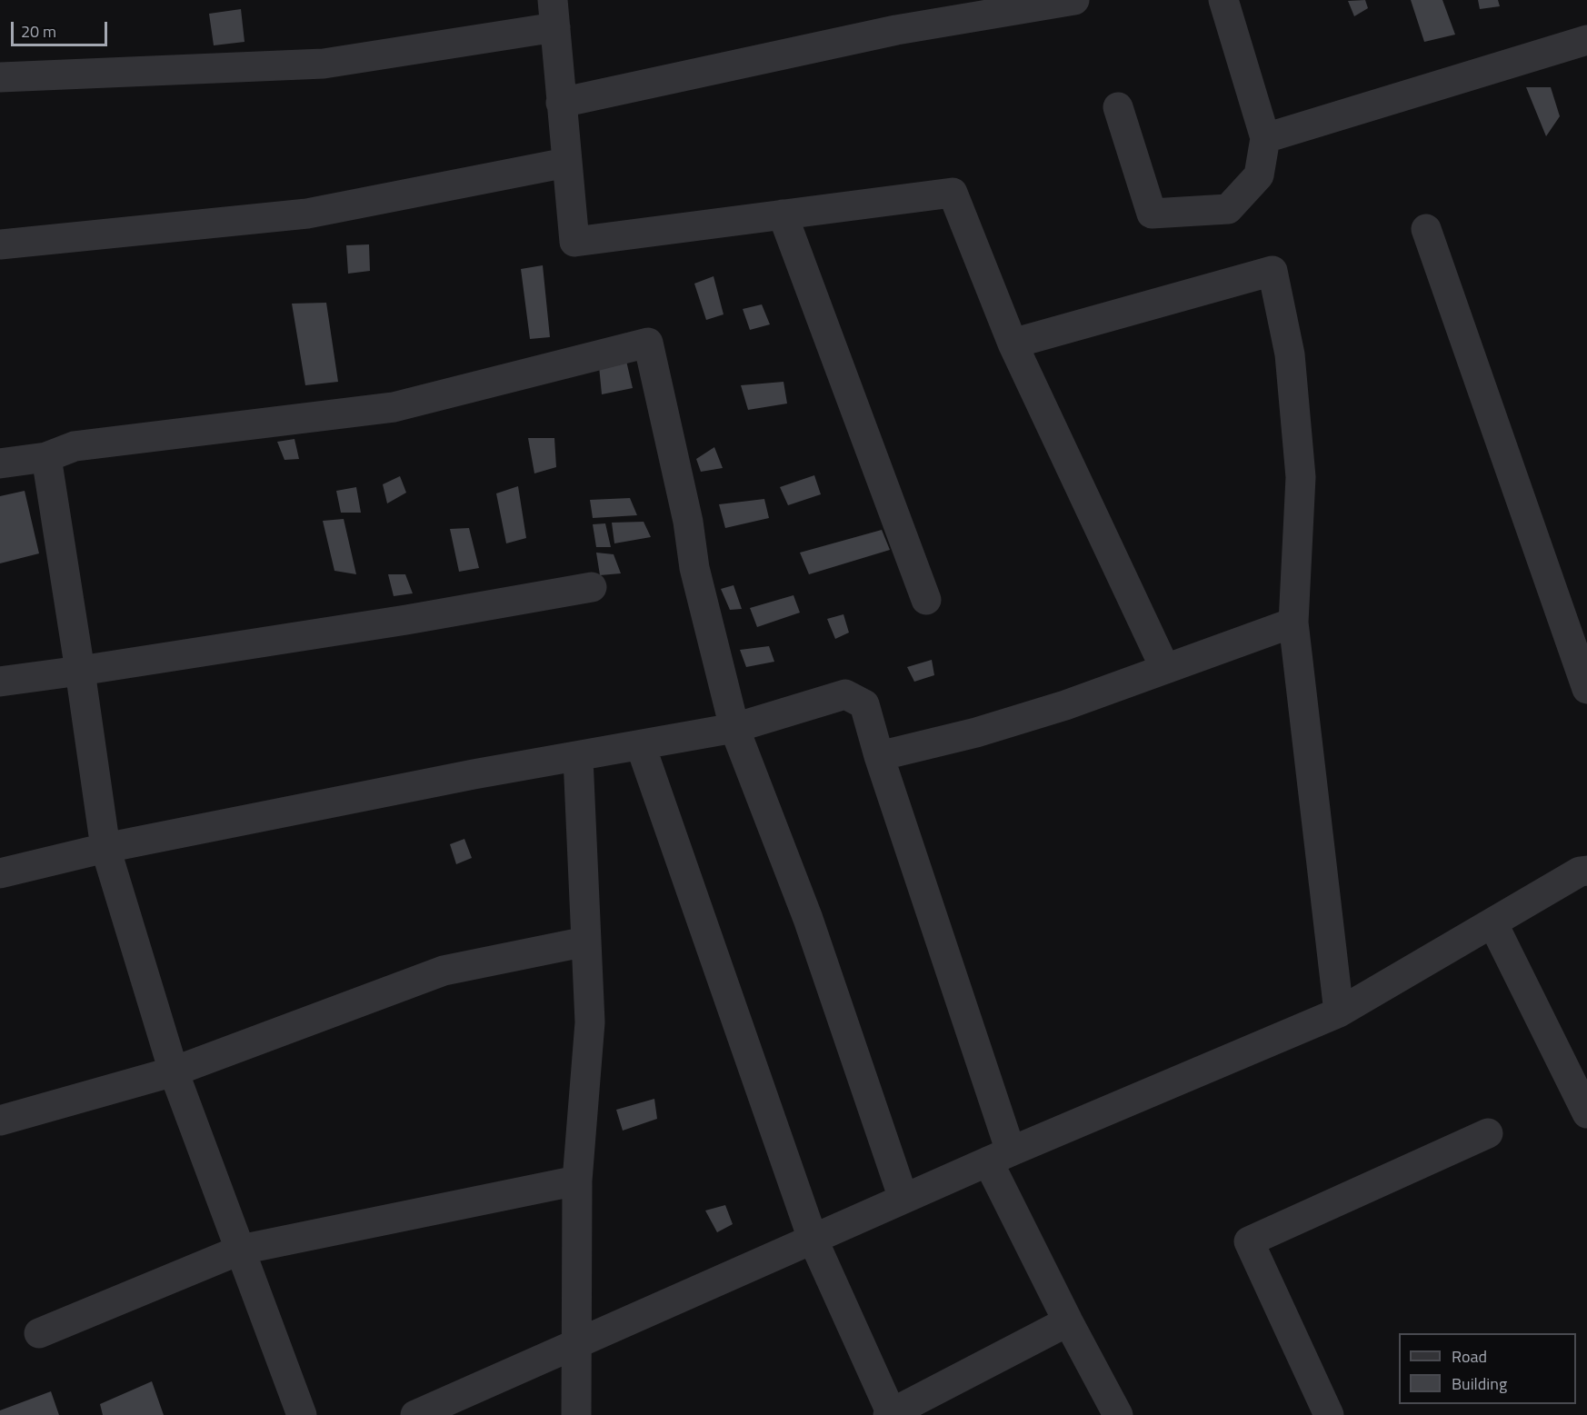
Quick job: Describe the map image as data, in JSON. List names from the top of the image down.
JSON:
{
  "legend": ["Road", "Building"],
  "scale_bar": "20 m"
}
